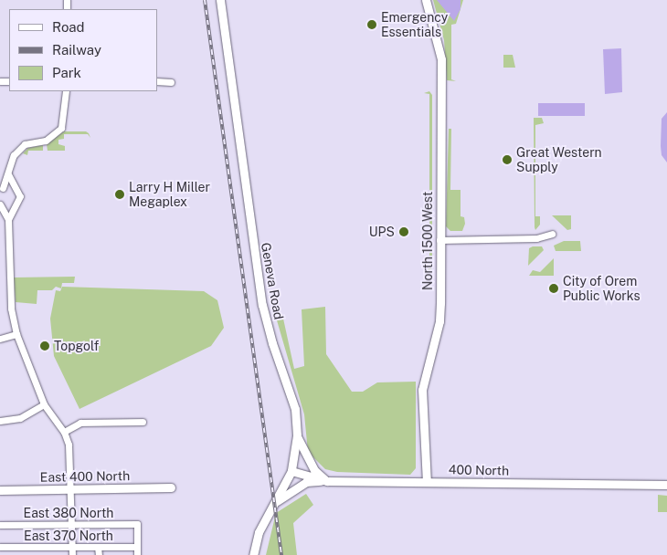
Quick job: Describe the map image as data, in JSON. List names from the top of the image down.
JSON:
{
  "streets": {
    "main road": [
      "North 1500 West",
      "Geneva Road",
      "400 North",
      "East 400 North"
    ],
    "street": ["East 380 North", "East 370 North"]
  },
  "crossings": [
    ["North 1500 West", "400 North"],
    ["Geneva Road", "400 North"],
    ["East 380 North", "East 370 North"]
  ],
  "places": [
    "Emergency Essentials",
    "Great Western Supply",
    "Larry H Miller Megaplex",
    "UPS",
    "City of Orem Public Works",
    "Topgolf"
  ],
  "legend": ["Road", "Railway", "Park"]
}
